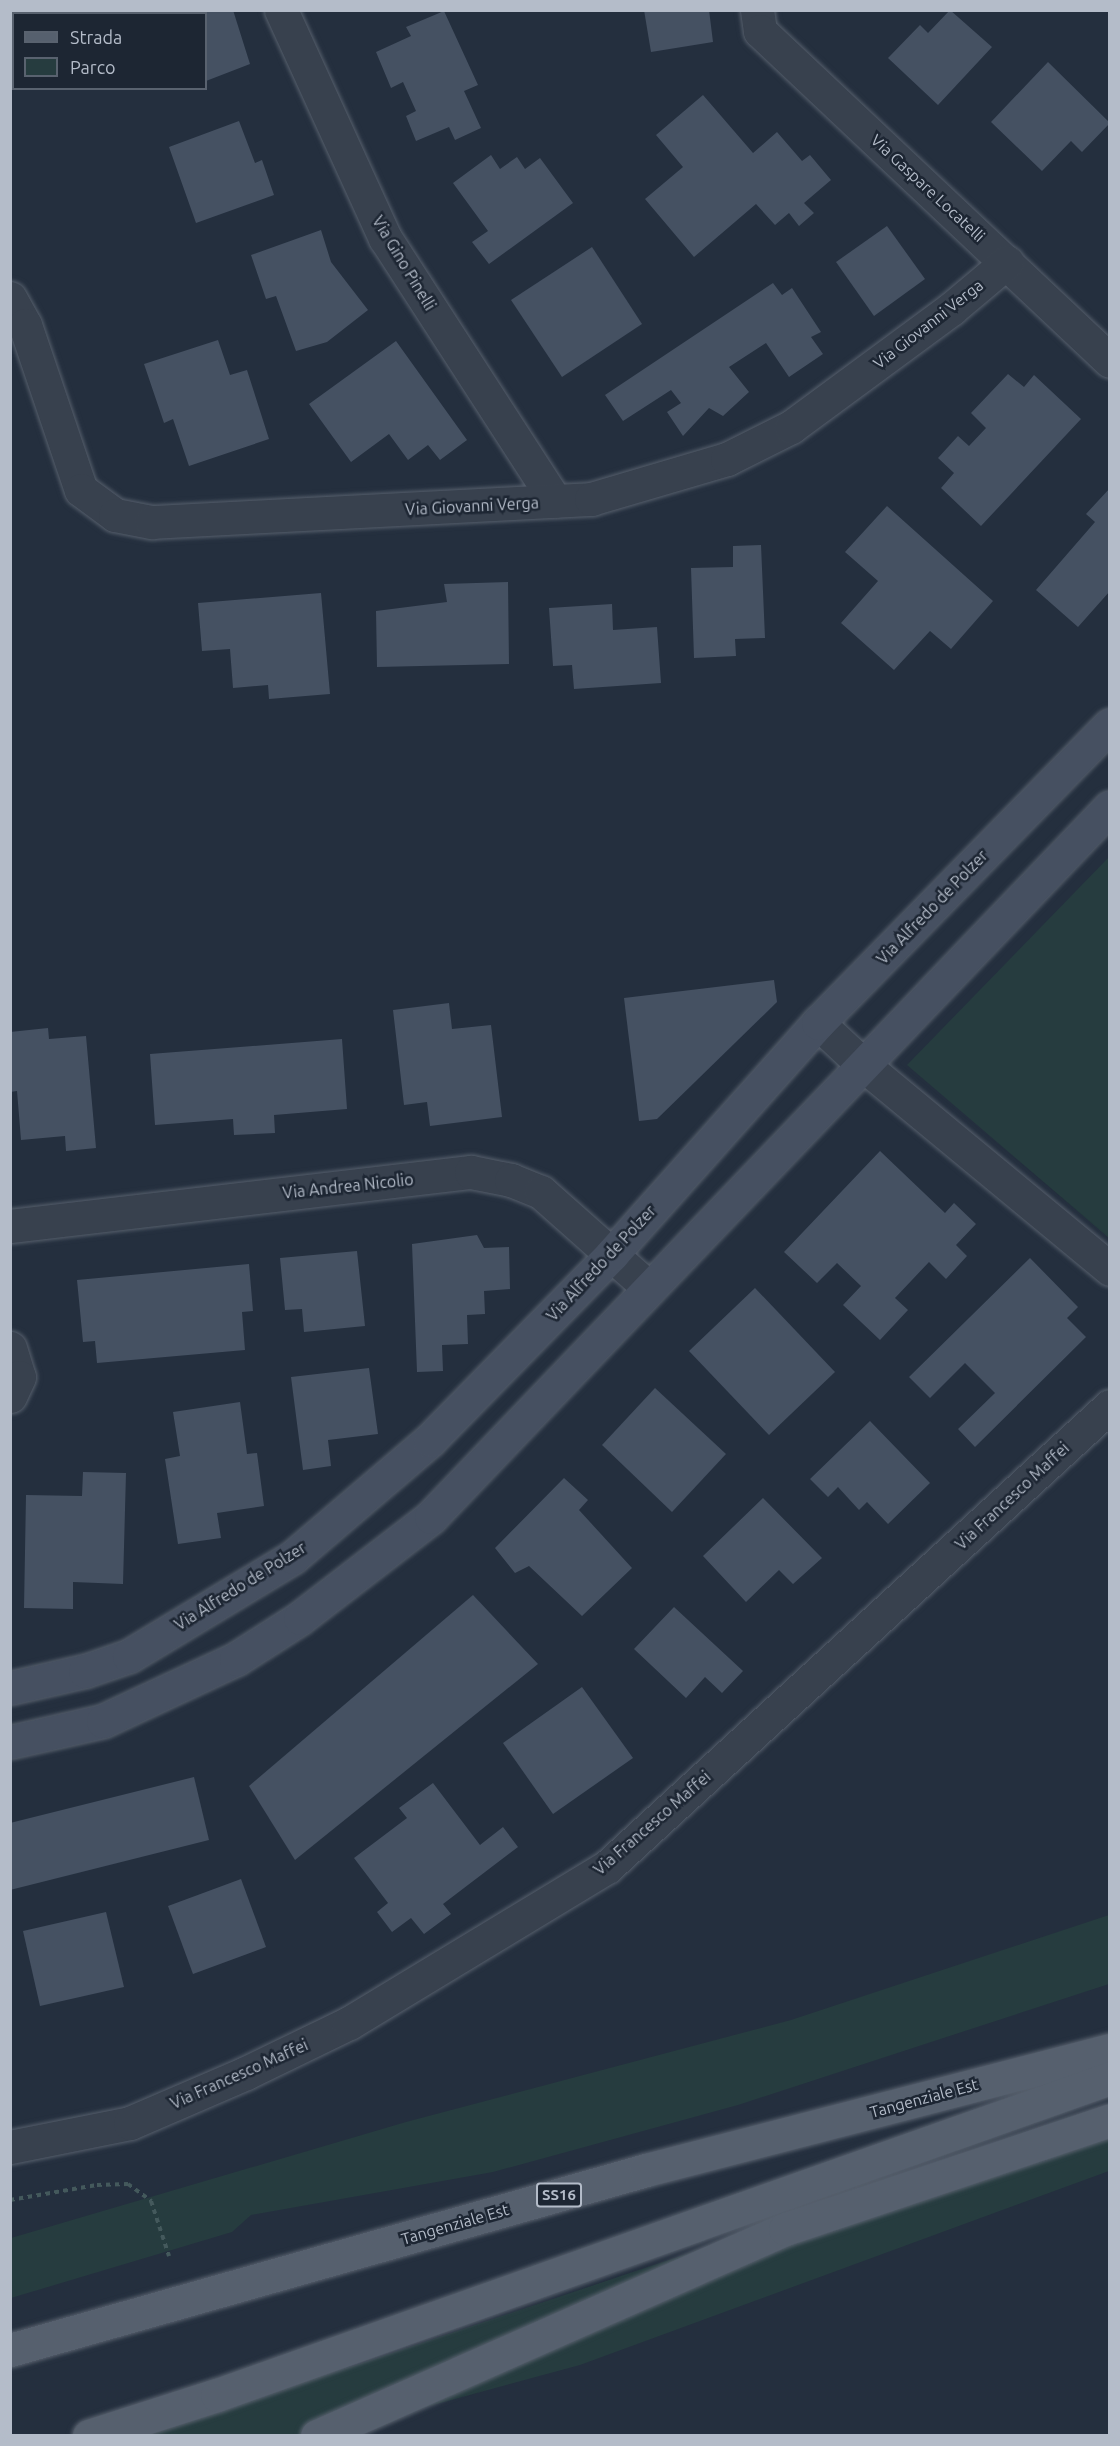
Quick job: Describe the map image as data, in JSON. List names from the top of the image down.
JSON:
{
  "streets": {
    "main road": ["Tangenziale Est", "SS16"],
    "street": [
      "Via Gaspare Locatelli",
      "Via Gino Pinelli",
      "Via Giovanni Verga",
      "Via Alfredo de Polzer",
      "Via Andrea Nicolio",
      "Via Francesco Maffei"
    ]
  },
  "crossings": [
    ["Via Gaspare Locatelli", "Via Giovanni Verga"],
    ["Via Gino Pinelli", "Via Giovanni Verga"],
    ["Via Alfredo de Polzer", "Via Andrea Nicolio"]
  ],
  "legend": ["Strada", "Parco"]
}
